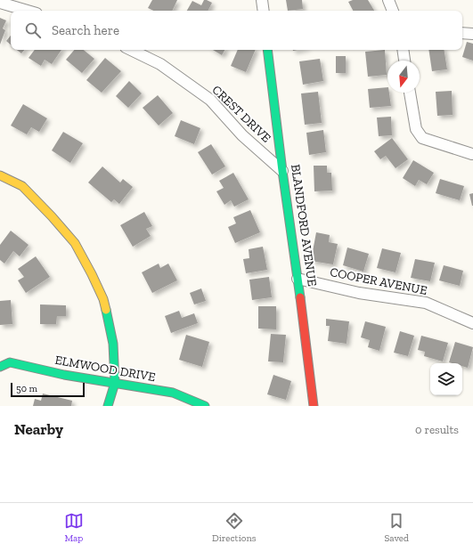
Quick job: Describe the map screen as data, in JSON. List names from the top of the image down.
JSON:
{
  "streets": {
    "street": [
      "CREST DRIVE",
      "BLANDFORD AVENUE",
      "COOPER AVENUE",
      "ELMWOOD DRIVE"
    ]
  },
  "crossings": [
    ["CREST DRIVE", "BLANDFORD AVENUE"],
    ["BLANDFORD AVENUE", "COOPER AVENUE"]
  ],
  "scale_bar": "50 m",
  "north": "bottom",
  "page": {
    "search": "Search here",
    "scale": "50 m",
    "heading": ["Nearby", "0 results"],
    "nav": ["Map", "Directions", "Saved"]
  }
}
